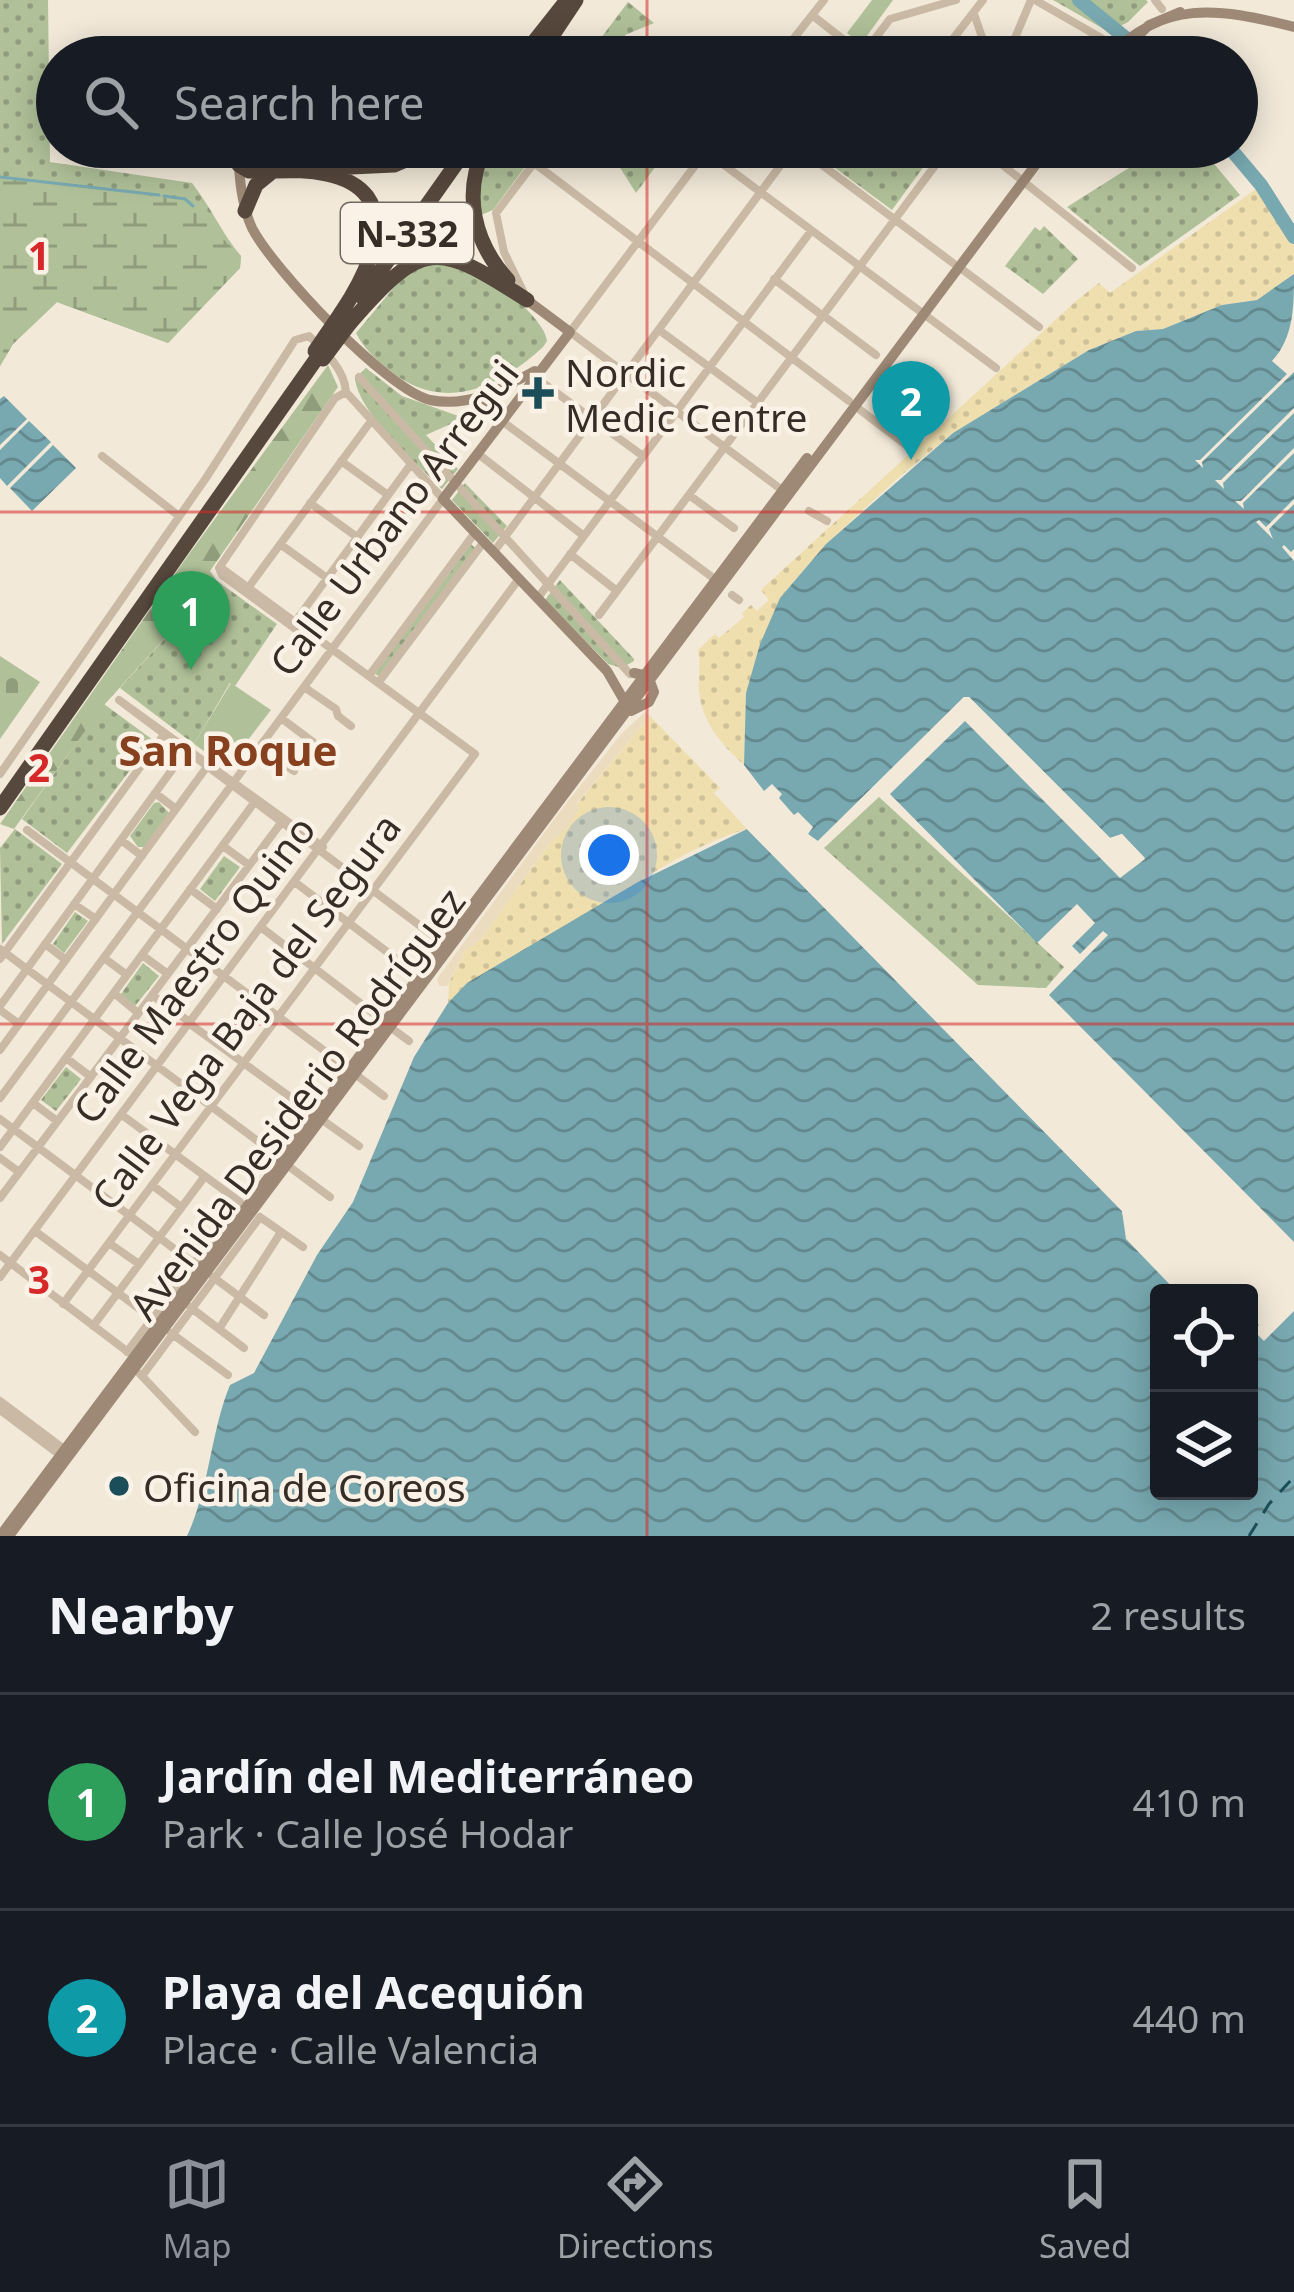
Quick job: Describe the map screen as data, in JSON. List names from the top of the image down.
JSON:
{
  "streets": {
    "highway": ["N-332"],
    "street": [
      "Calle Urbano Arregui",
      "Calle Maestro Quino",
      "Calle Vega Baja del Segura",
      "Avenida Desiderio Rodríguez"
    ]
  },
  "crossings": [
    ["Calle Maestro Quino", "Calle Vega Baja del Segura"]
  ],
  "districts": ["San Roque"],
  "places": {
    "health": ["Nordic Medic Centre"],
    "other": ["Oficina de Coreos"]
  },
  "page": {
    "search": "Search here",
    "pins": ["2", "1"],
    "heading": ["Nearby", "2 results"],
    "list": [
      {
        "mark": "1",
        "name": "Jardín del Mediterráneo",
        "note": "Park · Calle José Hodar",
        "value": "410 m"
      },
      {
        "mark": "2",
        "name": "Playa del Acequión",
        "note": "Place · Calle Valencia",
        "value": "440 m"
      }
    ],
    "nav": ["Map", "Directions", "Saved"]
  },
  "grid": {
    "rows": ["1", "2", "3"]
  }
}
